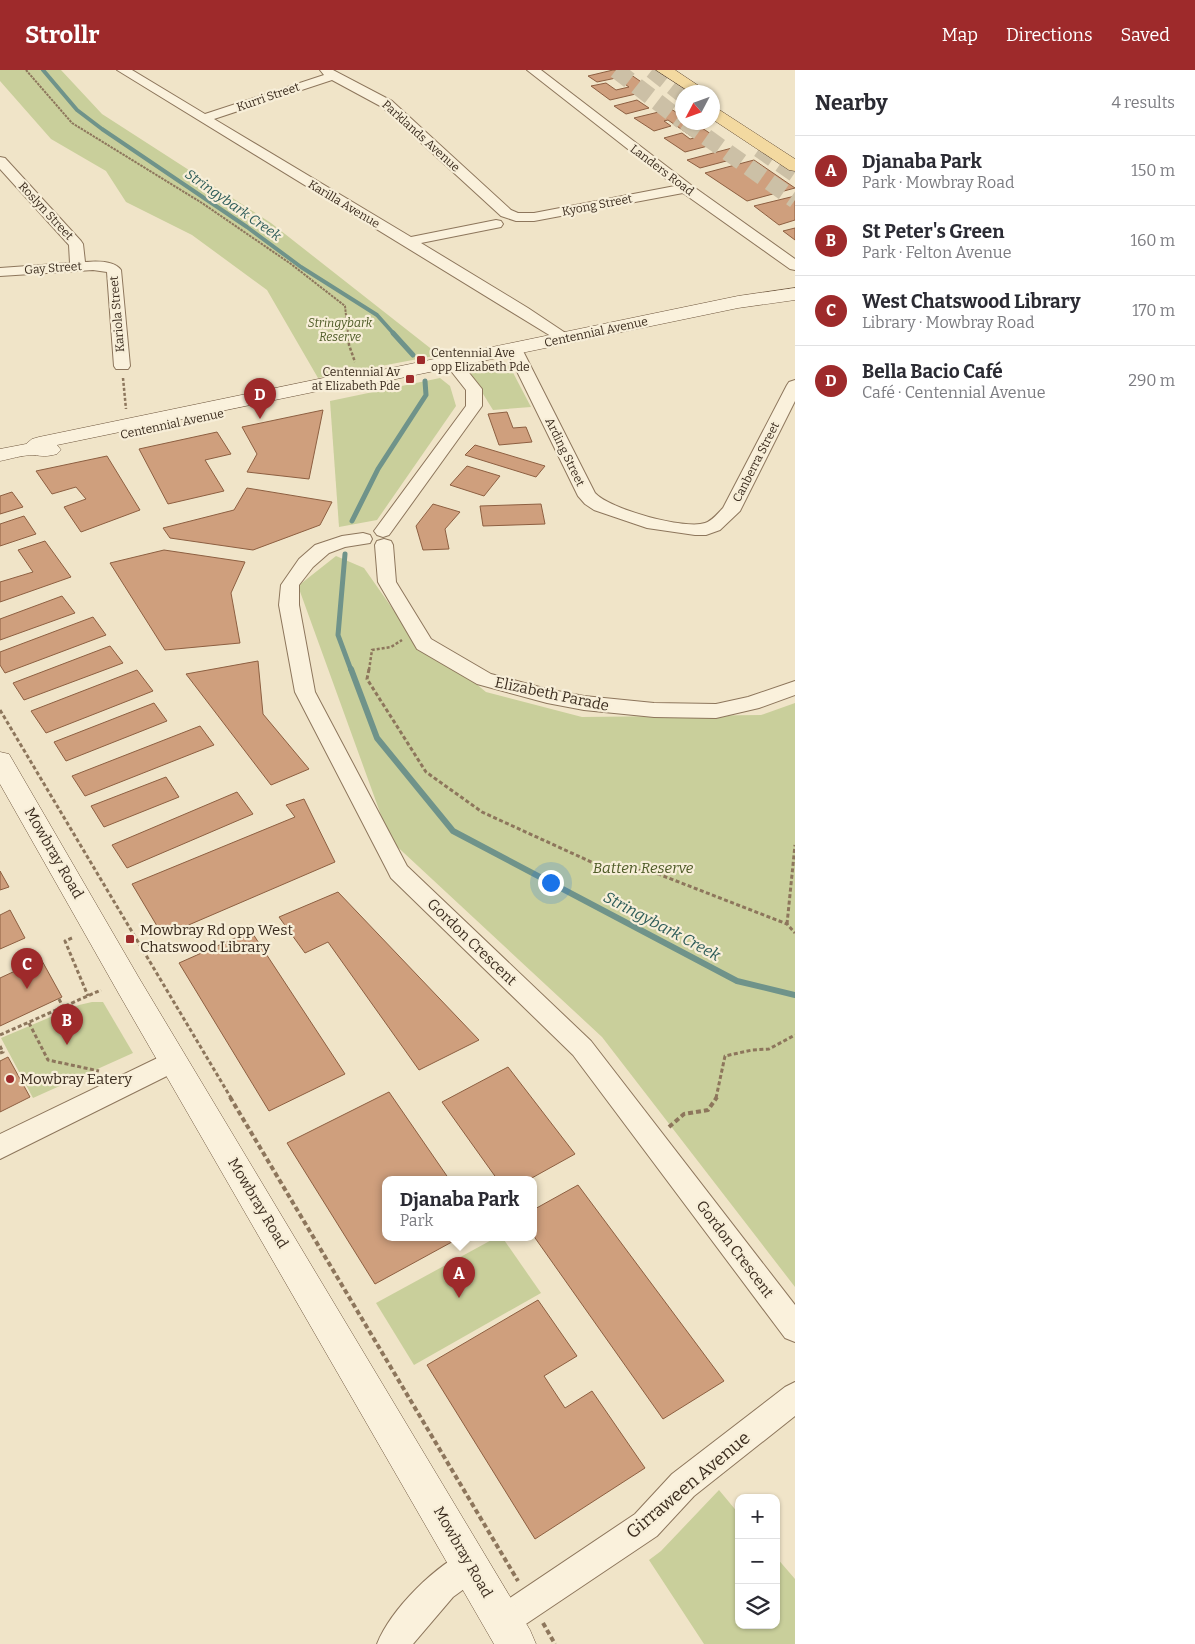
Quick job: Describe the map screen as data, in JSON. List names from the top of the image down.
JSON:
{
  "streets": {
    "main road": ["Centennial Avenue", "Mowbray Road"],
    "street": [
      "Kurri Street",
      "Parklands Avenue",
      "Landers Road",
      "Karilla Avenue",
      "Kyong Street",
      "Roslyn Street",
      "Gay Street",
      "Kariola Street",
      "Arding Street",
      "Canberra Street",
      "Elizabeth Parade",
      "Gordon Crescent",
      "Girraween Avenue"
    ]
  },
  "crossings": [
    ["Kurri Street", "Parklands Avenue"],
    ["Kurri Street", "Karilla Avenue"],
    ["Parklands Avenue", "Kyong Street"],
    ["Landers Road", "Kyong Street"],
    ["Karilla Avenue", "Centennial Avenue"],
    ["Roslyn Street", "Gay Street"],
    ["Gay Street", "Kariola Street"],
    ["Centennial Avenue", "Arding Street"],
    ["Arding Street", "Canberra Street"],
    ["Elizabeth Parade", "Gordon Crescent"],
    ["Mowbray Road", "Girraween Avenue"]
  ],
  "water": ["Stringybark Creek"],
  "parks": ["Stringybark Reserve", "Batten Reserve"],
  "places": {
    "transit": ["Centennial Ave opp Elizabeth Pde", "Centennial Av at Elizabeth Pde", "Mowbray Rd opp West Chatswood Library"],
    "other": ["Mowbray Eatery"]
  },
  "north": "bottom left",
  "page": {
    "header": "Strollr",
    "nav": ["Map", "Directions", "Saved"],
    "heading": ["Nearby", "4 results"],
    "list": [
      {
        "mark": "A",
        "name": "Djanaba Park",
        "note": "Park · Mowbray Road",
        "value": "150 m"
      },
      {
        "mark": "B",
        "name": "St Peter's Green",
        "note": "Park · Felton Avenue",
        "value": "160 m"
      },
      {
        "mark": "C",
        "name": "West Chatswood Library",
        "note": "Library · Mowbray Road",
        "value": "170 m"
      },
      {
        "mark": "D",
        "name": "Bella Bacio Café",
        "note": "Café · Centennial Avenue",
        "value": "290 m"
      }
    ],
    "pins": [
      "D",
      "C",
      "B",
      "A"
    ],
    "popup": ["Djanaba Park", "Park"],
    "map_buttons": ["+", "−"]
  }
}
